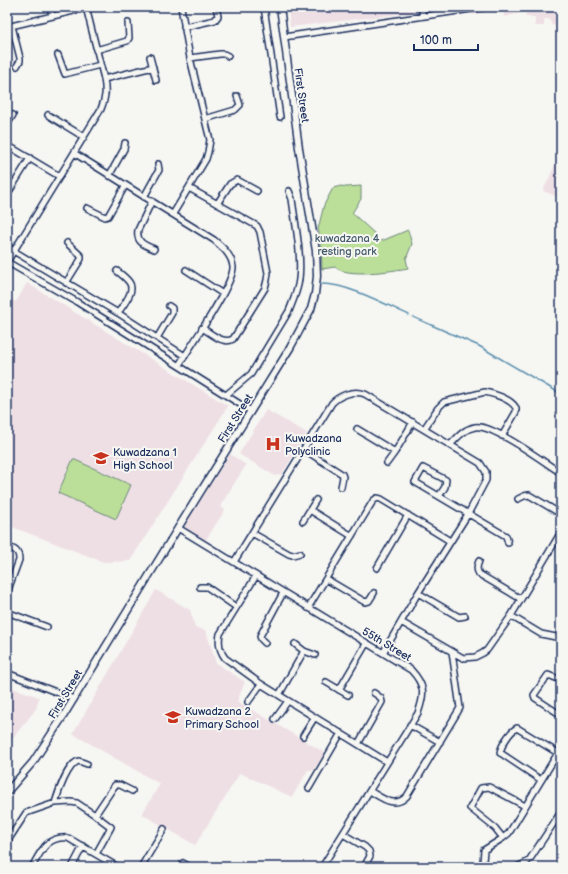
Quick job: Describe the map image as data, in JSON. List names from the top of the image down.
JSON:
{
  "streets": {
    "street": ["First Street", "55th Street"]
  },
  "crossings": [
    ["First Street", "55th Street"]
  ],
  "parks": ["kuwadzana 4 resting park"],
  "places": {
    "hospital": ["Kuwadzana Polyclinic"],
    "school or university": ["Kuwadzana 1 High School", "Kuwadzana 2 Primary School"]
  },
  "scale_bar": "100 m"
}
